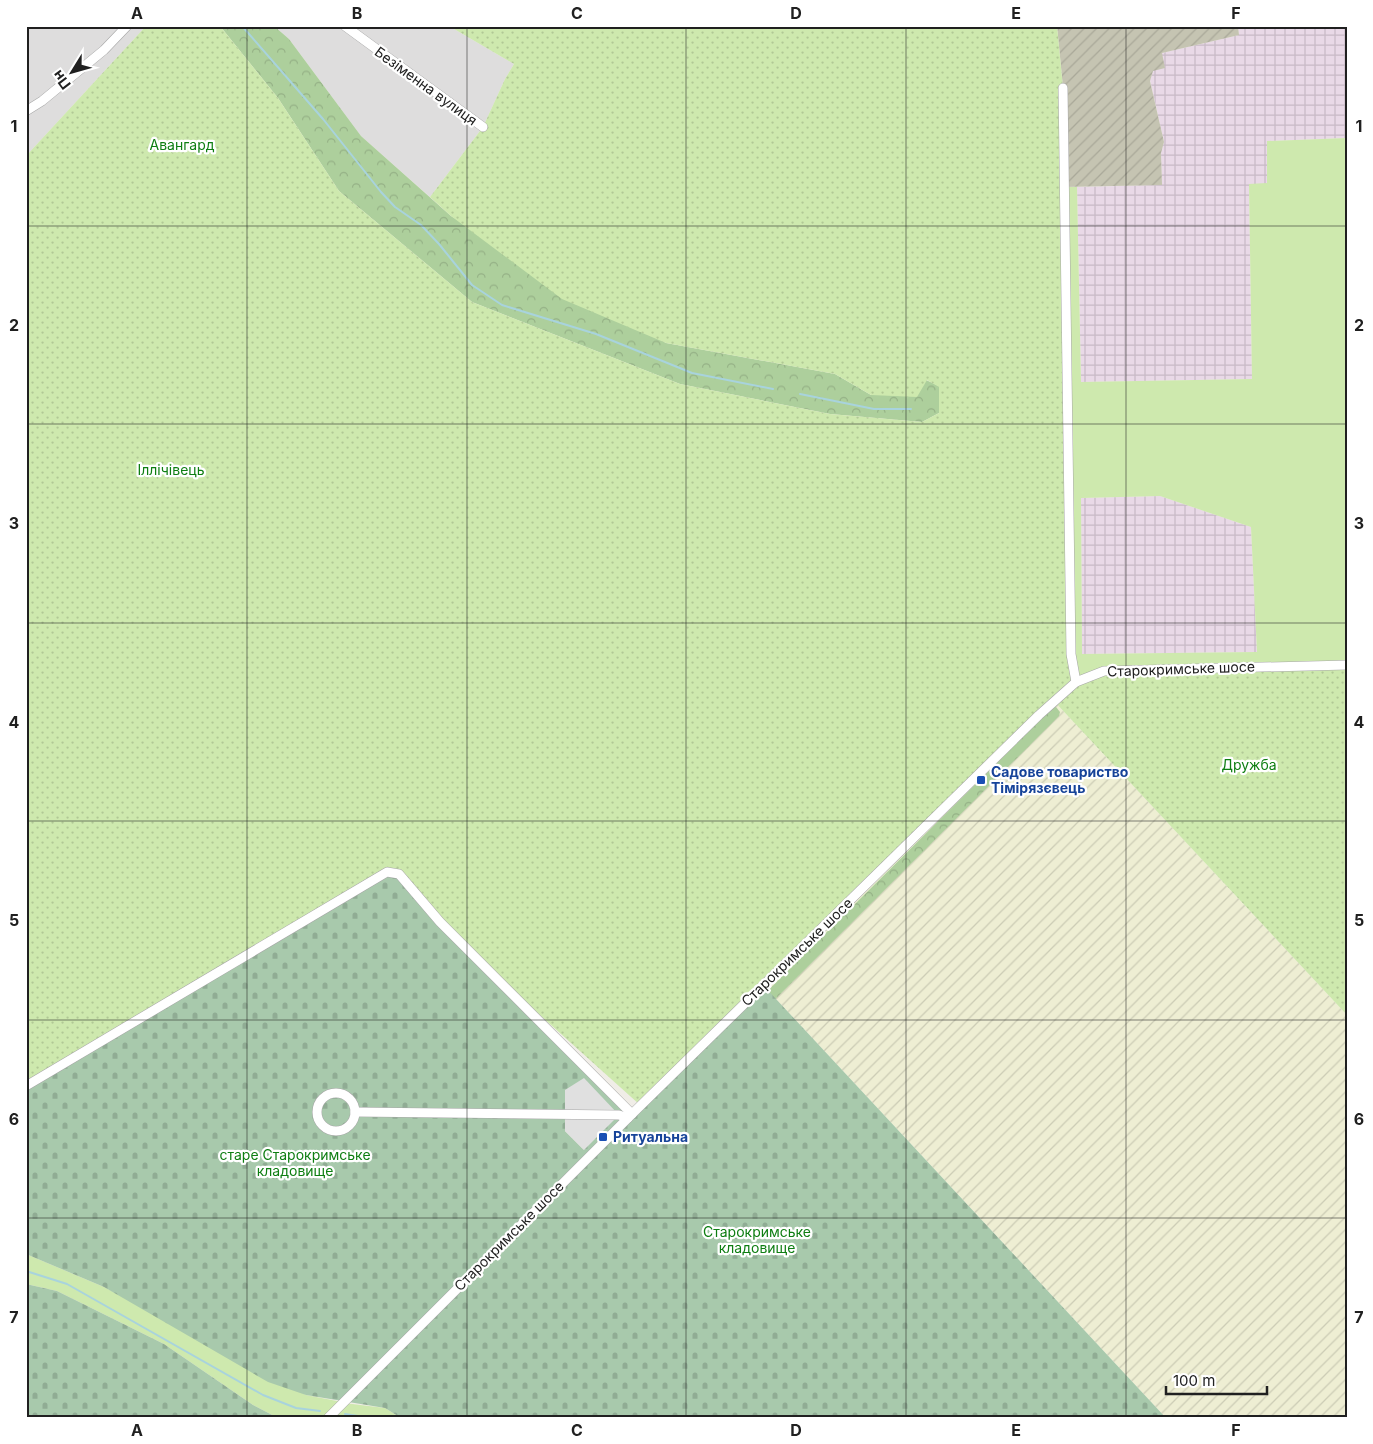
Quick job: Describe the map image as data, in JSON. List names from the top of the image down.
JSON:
{
  "streets": {
    "street": ["Безіменна вулиця", "Старокримське шосе"]
  },
  "parks": [
    "Авангард",
    "Іллічівець",
    "Дружба",
    "старе Старокримське кладовище",
    "Старокримське кладовище"
  ],
  "places": {
    "transit": ["Садове товариство Тімірязєвець", "Ритуальна"]
  },
  "scale_bar": "100 m",
  "north": "bottom left",
  "grid": {
    "columns": [
      "A",
      "B",
      "C",
      "D",
      "E",
      "F"
    ],
    "rows": [
      "1",
      "2",
      "3",
      "4",
      "5",
      "6",
      "7"
    ]
  }
}
